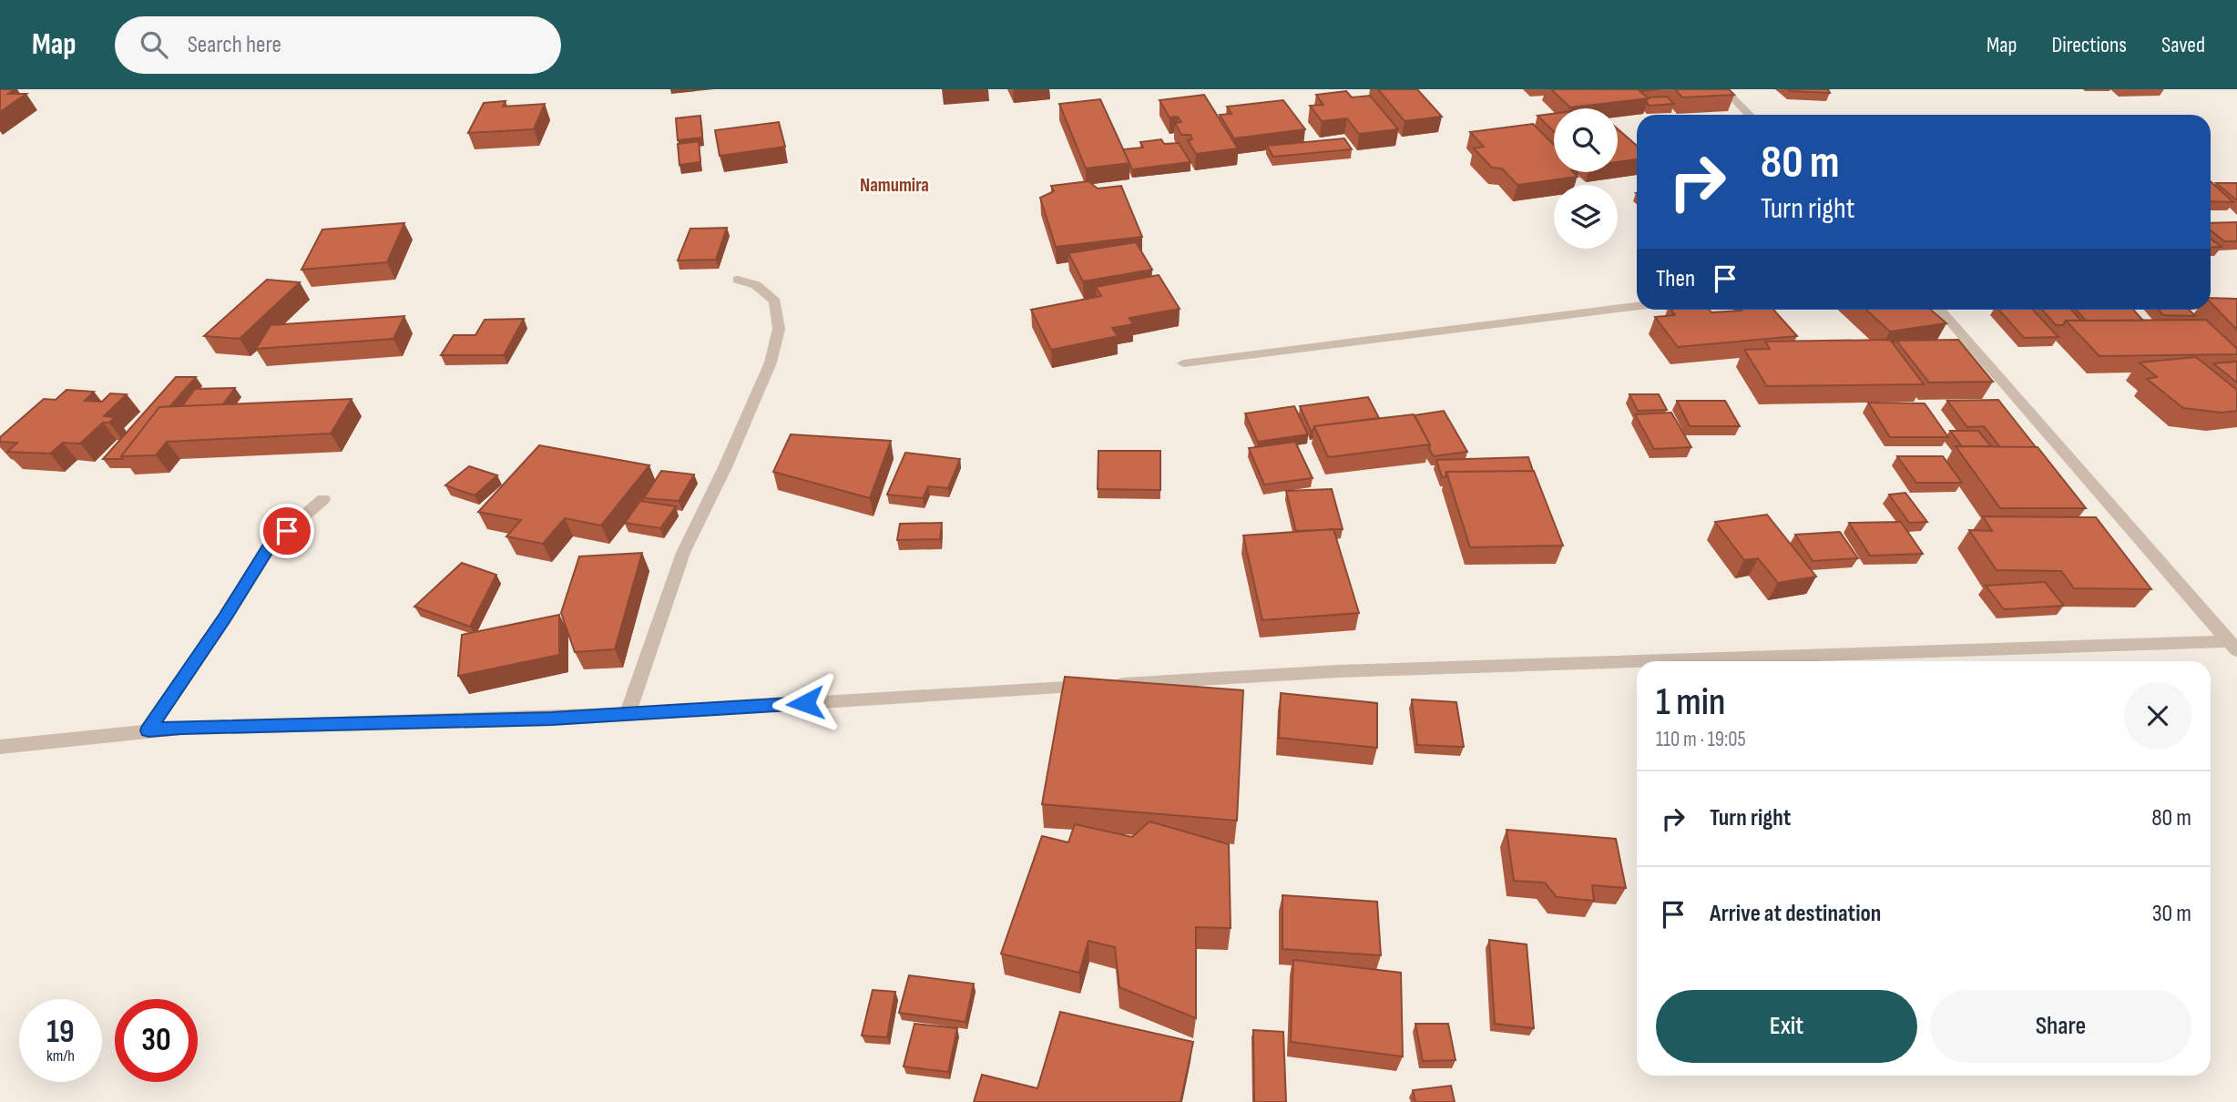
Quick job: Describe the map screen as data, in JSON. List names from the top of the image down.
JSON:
{
  "districts": ["Namumira"],
  "page": {
    "header": "Map",
    "search": "Search here",
    "nav": ["Map", "Directions", "Saved"],
    "turn": ["80 m", "Turn right"],
    "then": "Then",
    "heading": ["1 min", "110 m · 19:05"],
    "list": [
      {
        "name": "Turn right",
        "value": "80 m"
      },
      {
        "name": "Arrive at destination",
        "value": "30 m"
      }
    ],
    "buttons": ["Exit", "Share"],
    "speed": "19 km/h",
    "limit": "30"
  }
}
